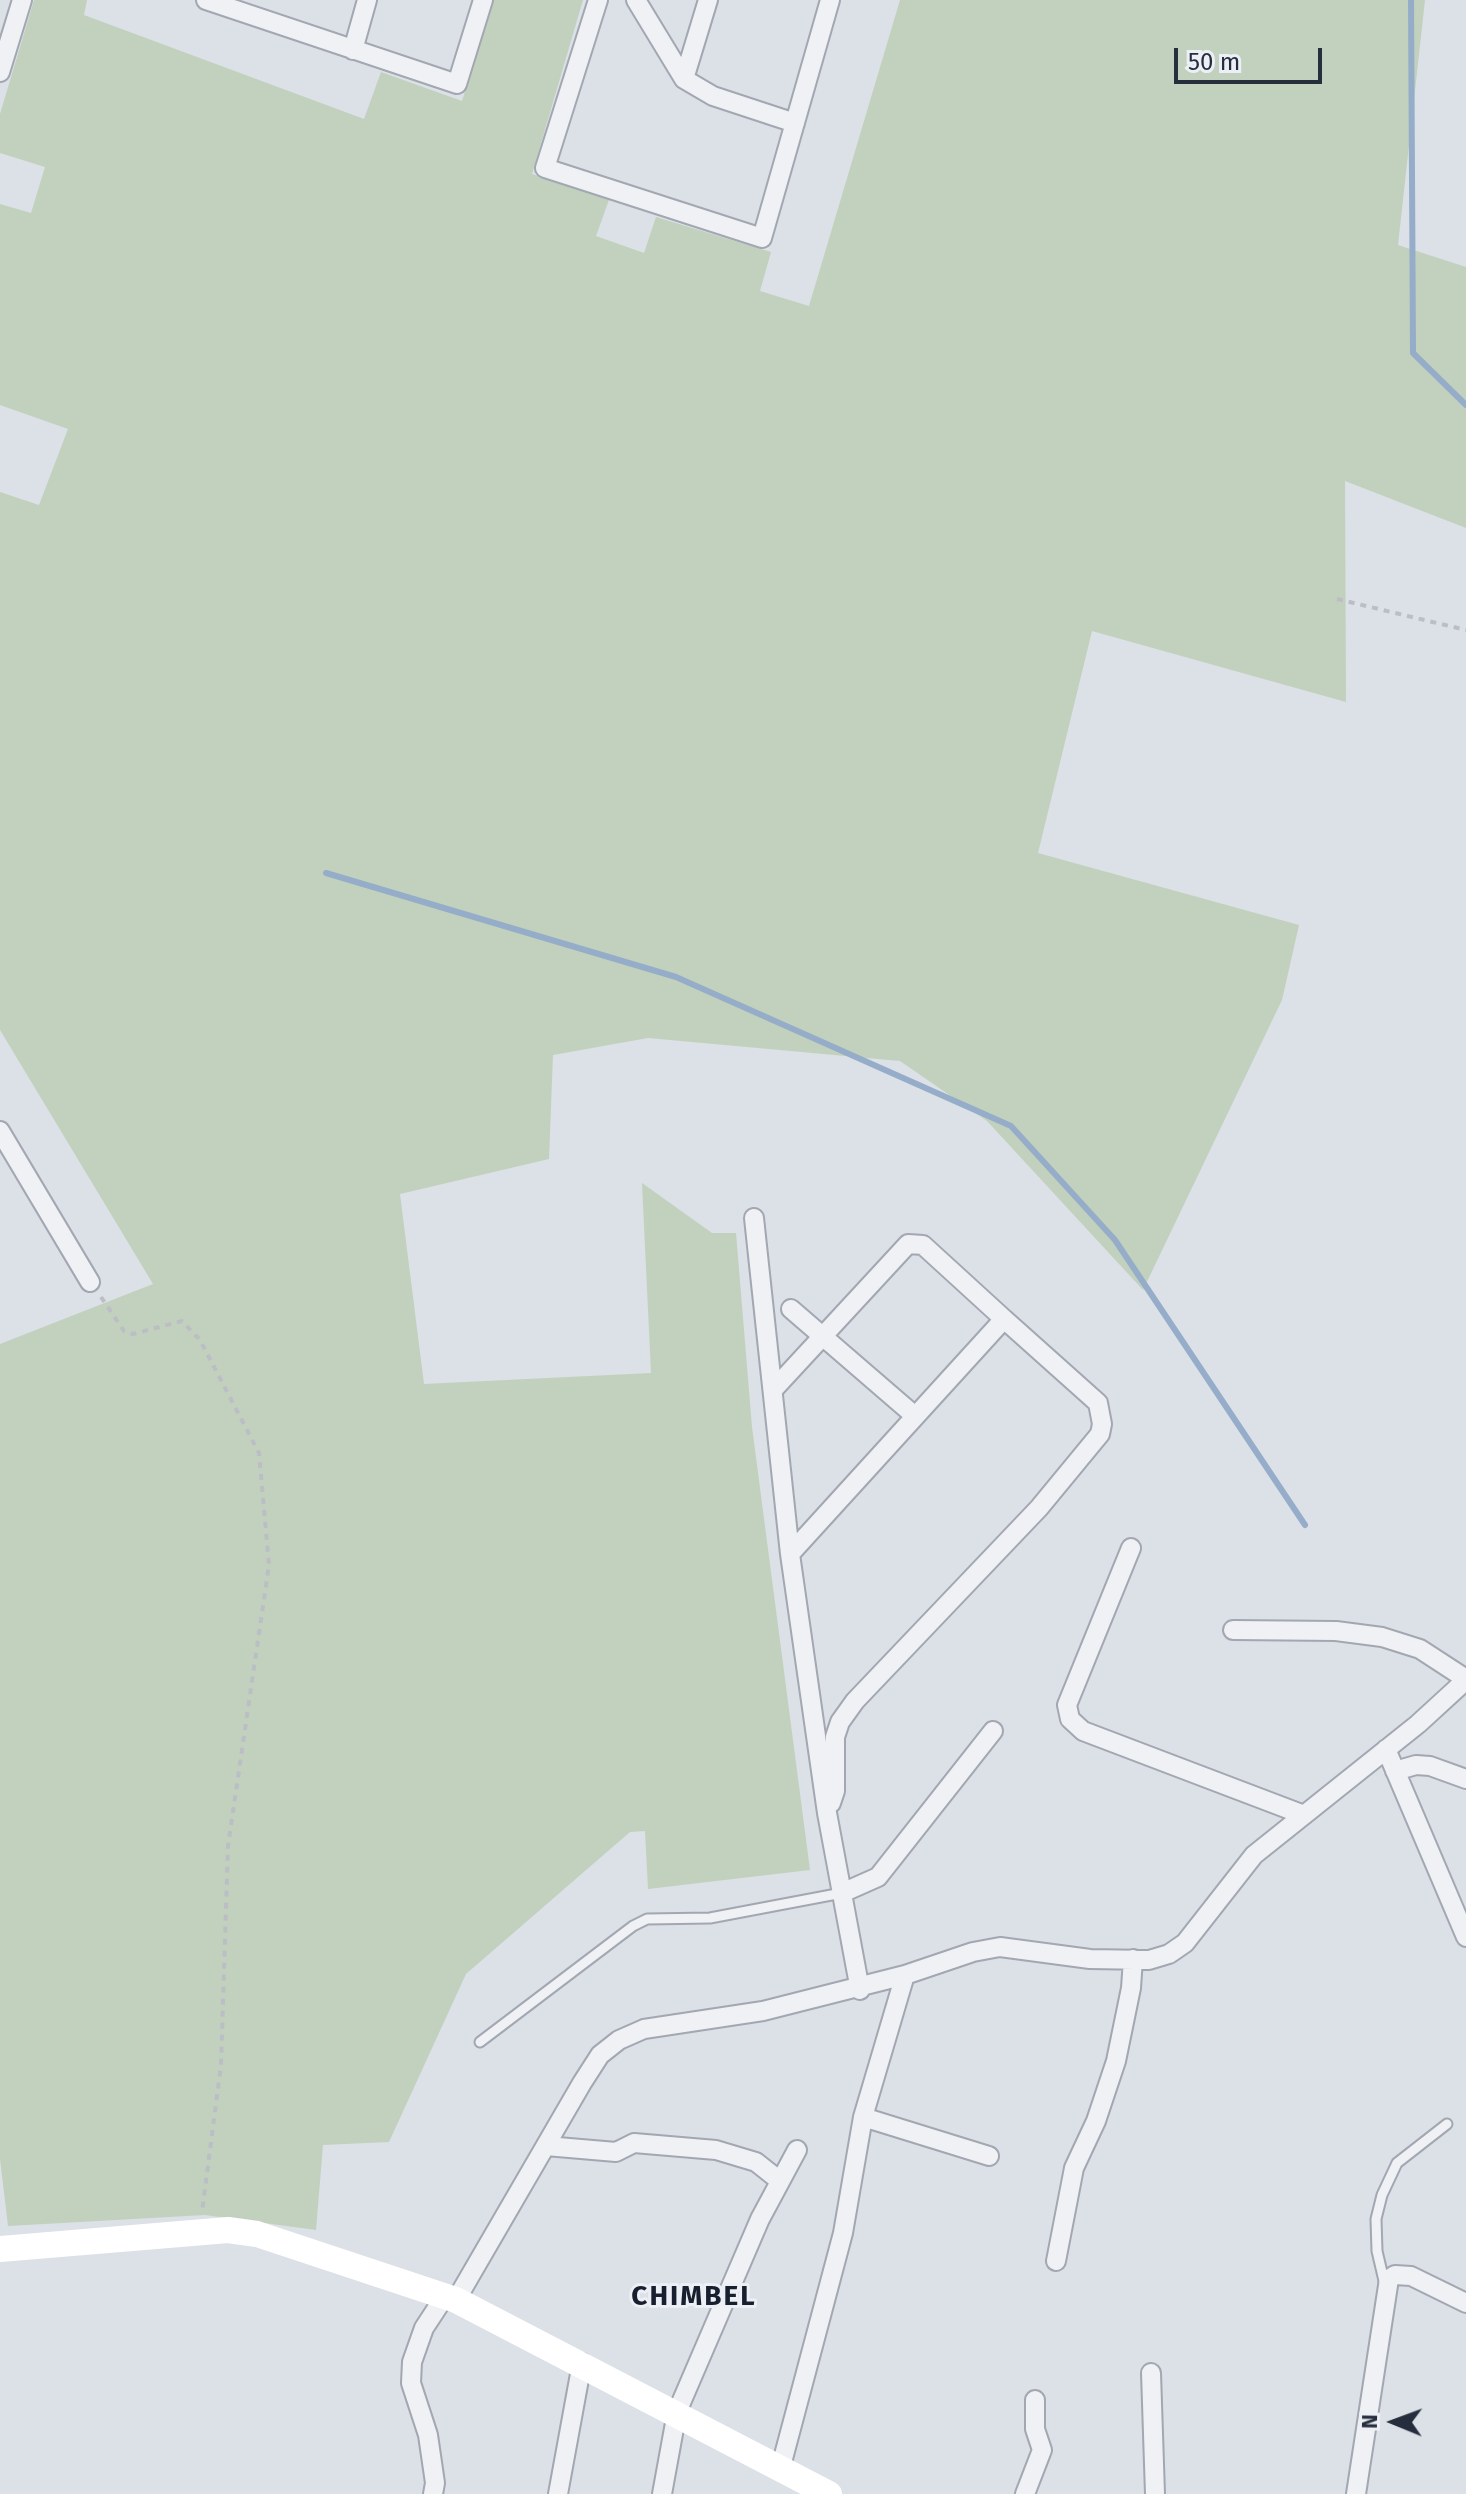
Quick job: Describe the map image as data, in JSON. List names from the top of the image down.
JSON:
{
  "districts": ["CHIMBEL"],
  "scale_bar": "50 m",
  "north": "left"
}
